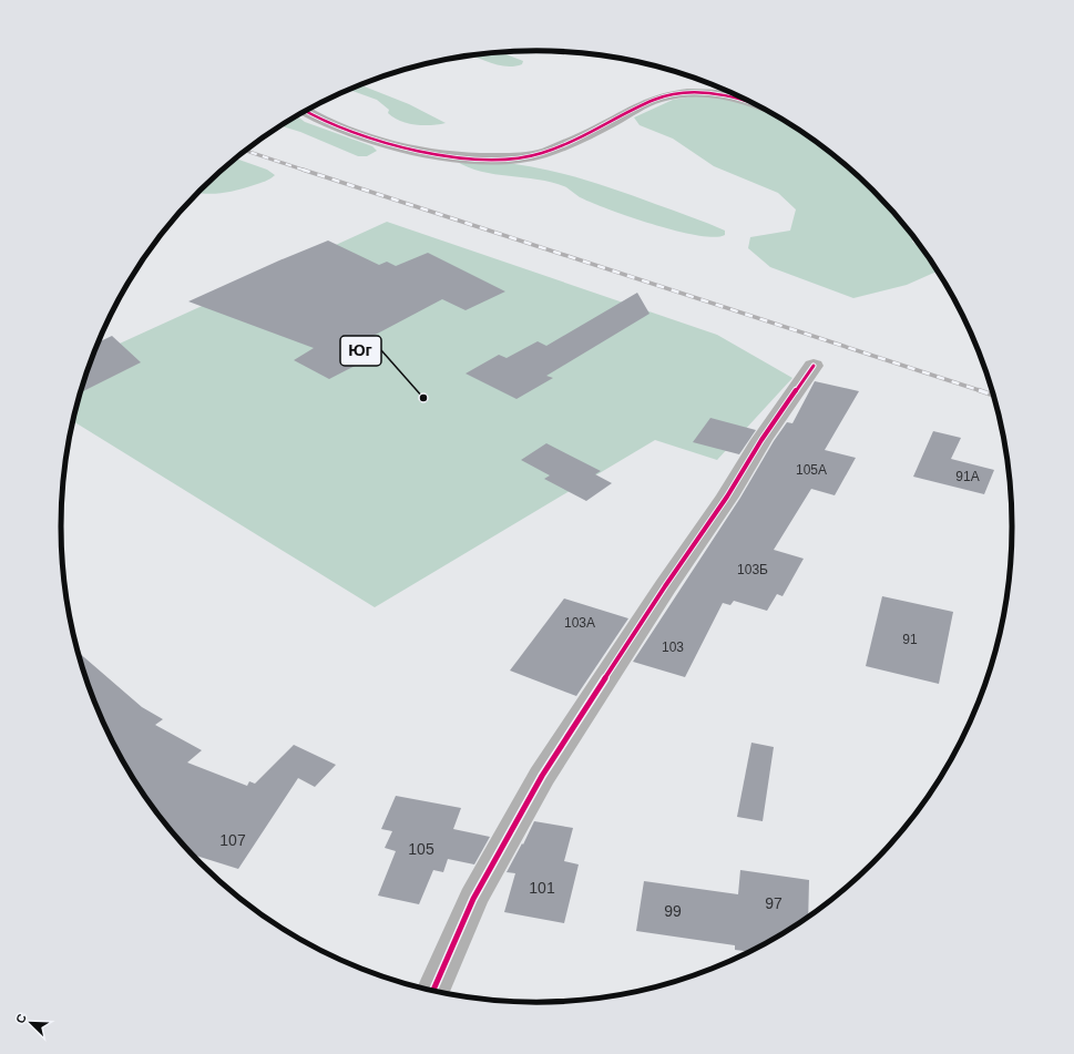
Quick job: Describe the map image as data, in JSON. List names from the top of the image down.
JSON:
{
  "places": ["Юг"],
  "house_numbers": [
    "105А",
    "91А",
    "103Б",
    "103А",
    "91",
    "103",
    "107",
    "105",
    "101",
    "97",
    "99"
  ],
  "north": "top left"
}
